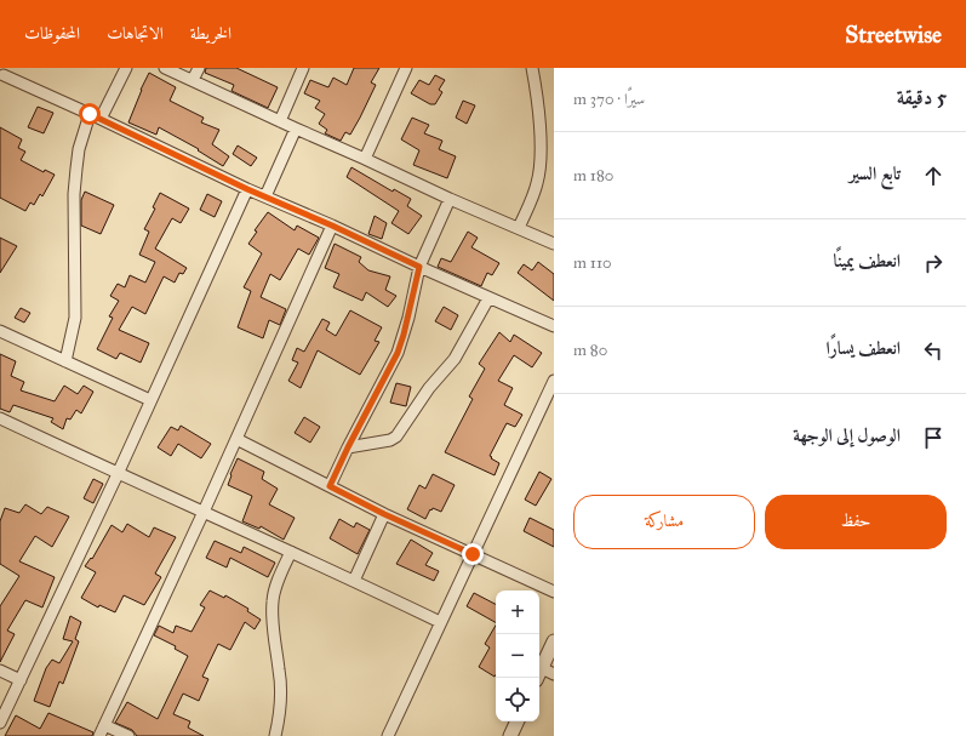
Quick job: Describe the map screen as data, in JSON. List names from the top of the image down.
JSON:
{
  "page": {
    "header": "Streetwise",
    "nav": ["الخريطة", "الاتجاهات", "المحفوظات"],
    "heading": ["5 دقيقة", "سيرًا · 370 m"],
    "list": [
      ["تابع السير", "180 m"],
      ["انعطف يمينًا", "110 m"],
      ["انعطف يسارًا", "80 m"],
      "الوصول إلى الوجهة"
    ],
    "buttons": ["حفظ", "مشاركة"],
    "map_buttons": ["+", "−"]
  }
}
